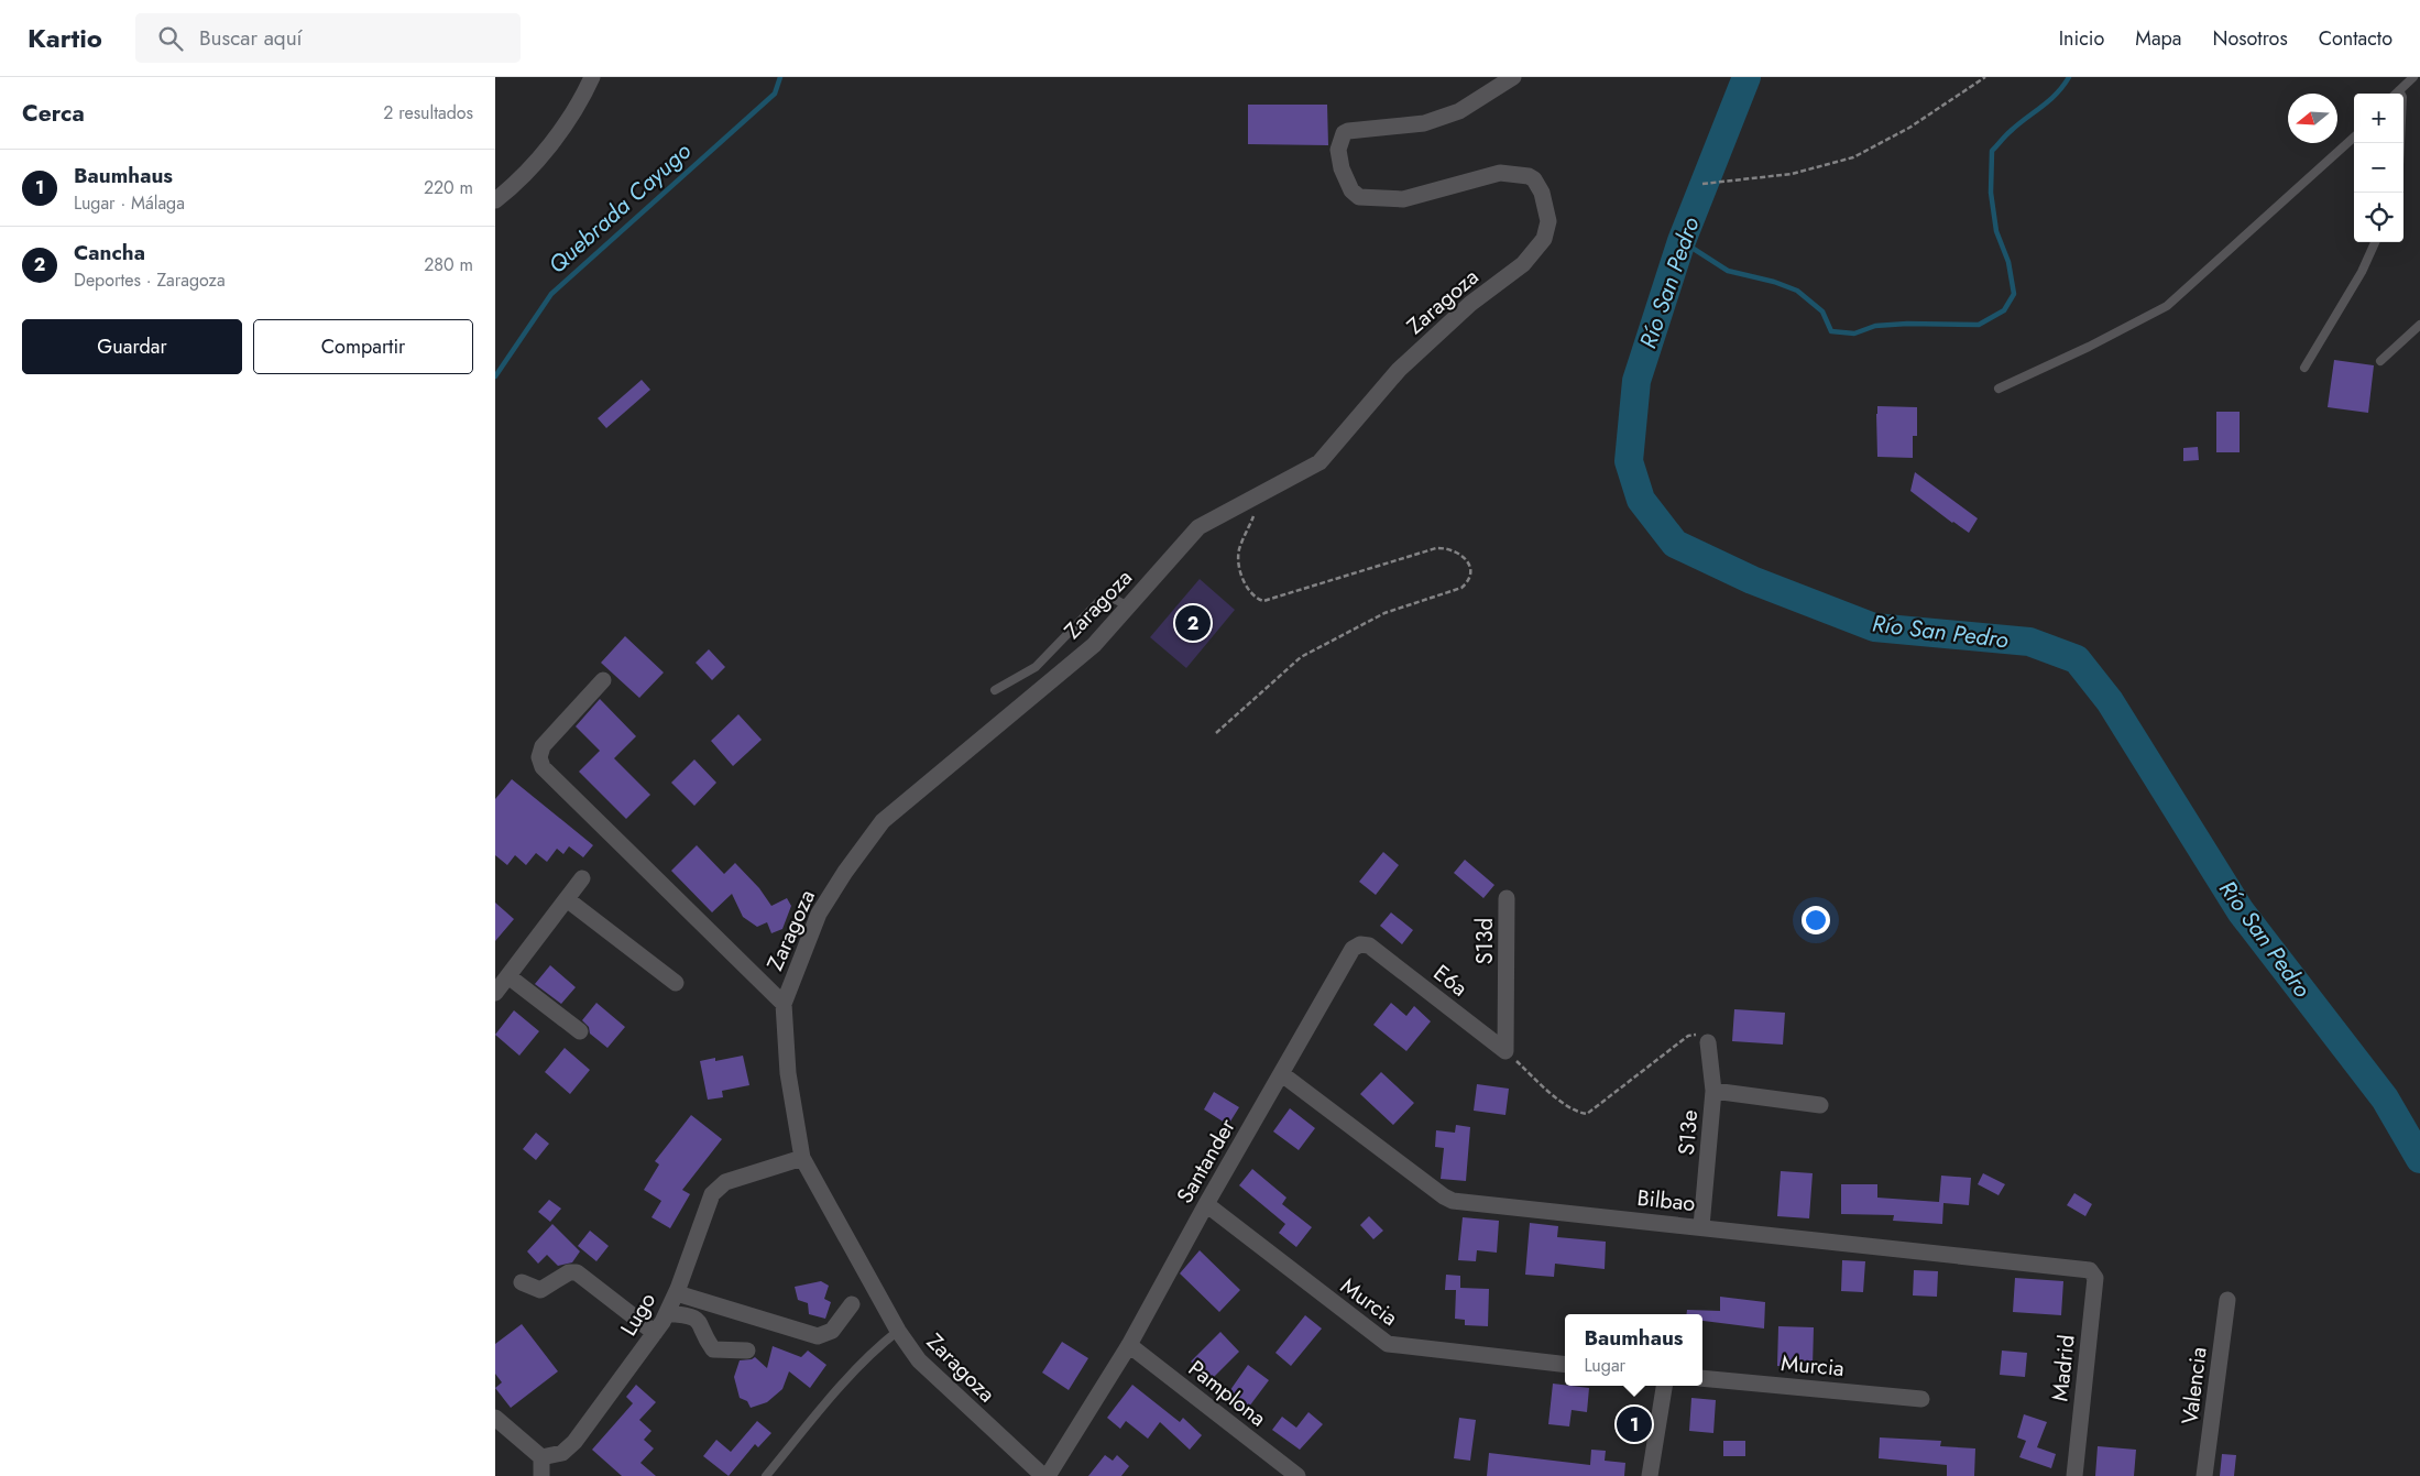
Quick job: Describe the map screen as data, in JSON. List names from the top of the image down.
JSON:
{
  "streets": {
    "street": [
      "Zaragoza",
      "S13d",
      "E6a",
      "S13e",
      "Santander",
      "Bilbao",
      "Murcia",
      "Lugo",
      "Madrid",
      "Valencia",
      "Pamplona"
    ]
  },
  "crossings": [
    ["Zaragoza", "Lugo"],
    ["S13d", "E6a"],
    ["E6a", "Santander"],
    ["S13e", "Bilbao"],
    ["Santander", "Bilbao"],
    ["Santander", "Murcia"],
    ["Santander", "Pamplona"],
    ["Bilbao", "Madrid"]
  ],
  "water": ["Quebrada Cayugo", "Río San Pedro"],
  "north": "left",
  "page": {
    "header": "Kartio",
    "search": "Buscar aquí",
    "nav": [
      "Inicio",
      "Mapa",
      "Nosotros",
      "Contacto"
    ],
    "heading": ["Cerca", "2 resultados"],
    "map_buttons": ["+", "−"],
    "list": [
      {
        "mark": "1",
        "name": "Baumhaus",
        "note": "Lugar · Málaga",
        "value": "220 m"
      },
      {
        "mark": "2",
        "name": "Cancha",
        "note": "Deportes · Zaragoza",
        "value": "280 m"
      }
    ],
    "buttons": ["Guardar", "Compartir"],
    "pins": ["2", "1"],
    "popup": ["Baumhaus", "Lugar"]
  }
}
